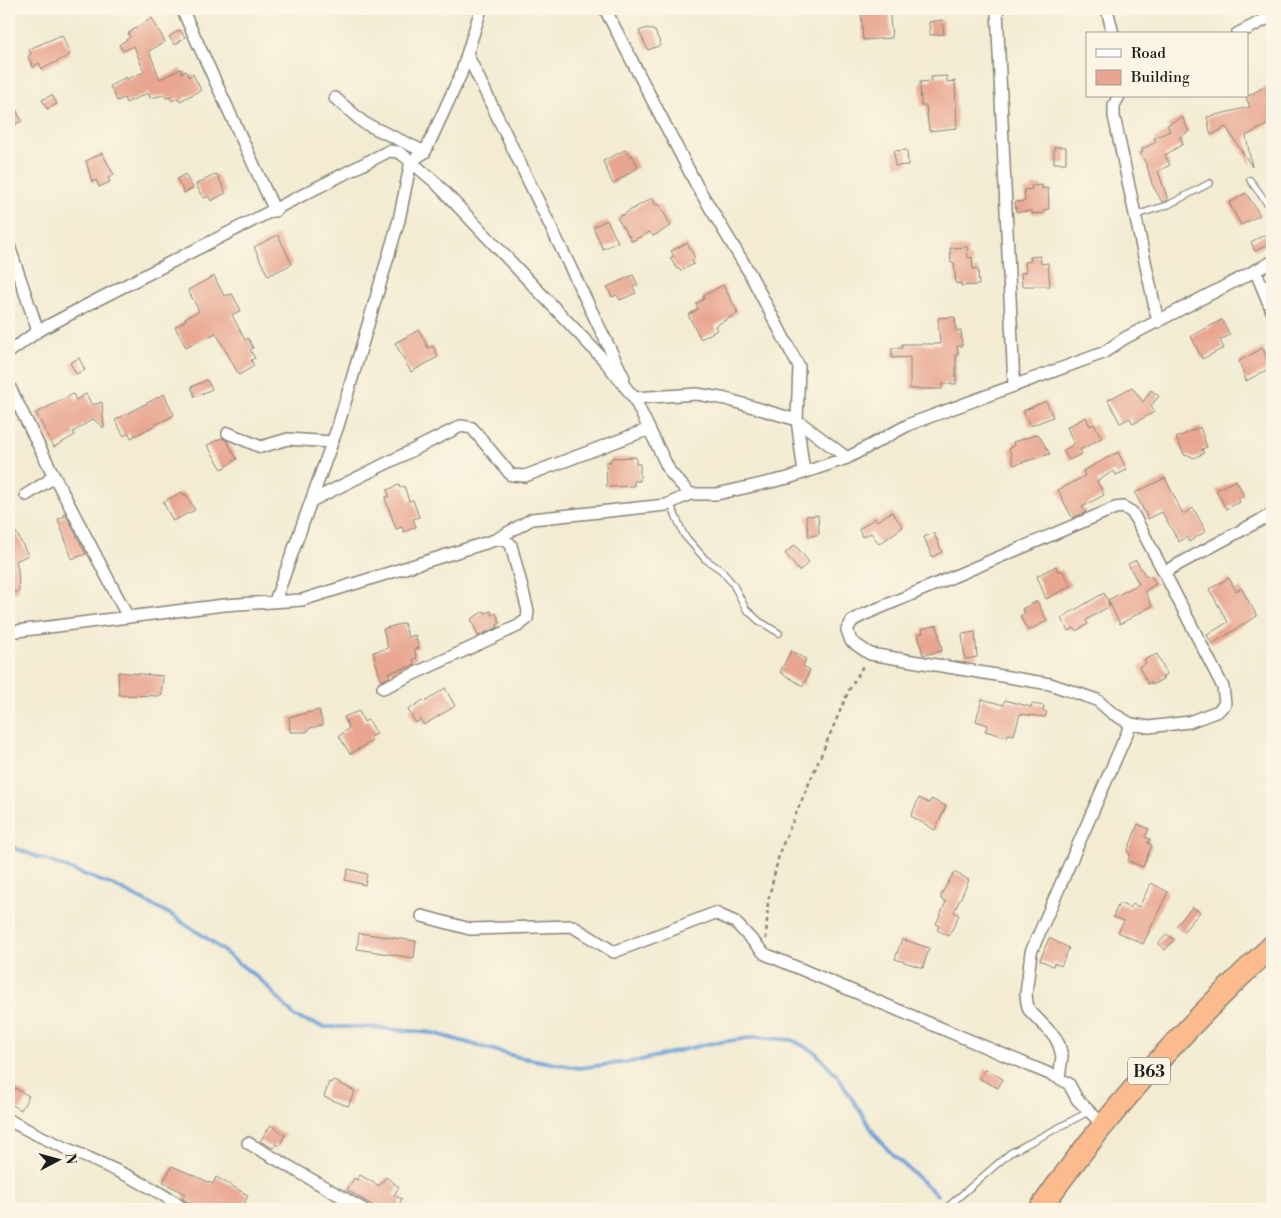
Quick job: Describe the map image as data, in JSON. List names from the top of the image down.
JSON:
{
  "streets": {
    "highway": ["B63"]
  },
  "legend": ["Road", "Building"],
  "north": "right"
}
